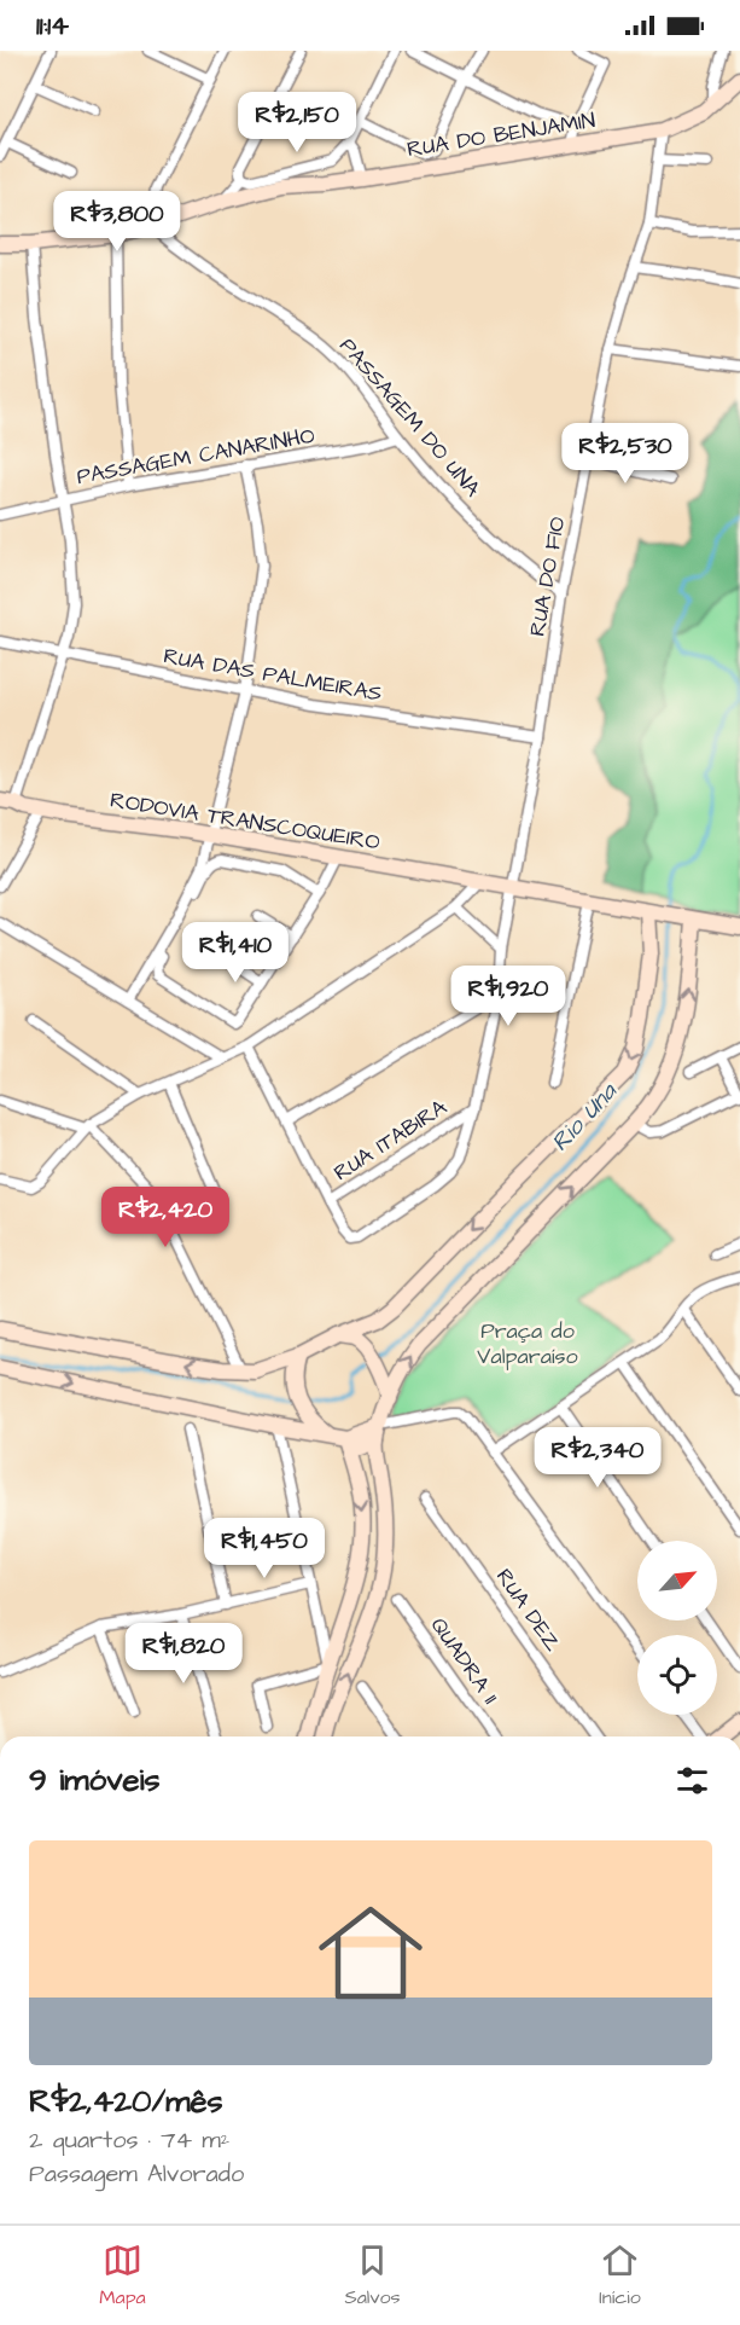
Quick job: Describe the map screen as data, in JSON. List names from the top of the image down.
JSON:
{
  "streets": {
    "street": [
      "RUA DO BENJAMIN",
      "PASSAGEM DO UNA",
      "PASSAGEM CANARINHO",
      "RUA DO FIO",
      "RUA DAS PALMEIRAS",
      "RODOVIA TRANSCOQUEIRO",
      "RUA ITABIRA",
      "RUA DEZ",
      "QUADRA 11"
    ]
  },
  "crossings": [
    ["RUA DO BENJAMIN", "PASSAGEM DO UNA"],
    ["RUA DO BENJAMIN", "RUA DO FIO"],
    ["PASSAGEM DO UNA", "PASSAGEM CANARINHO"],
    ["PASSAGEM DO UNA", "RUA DO FIO"],
    ["RUA DO FIO", "RUA DAS PALMEIRAS"],
    ["RUA DO FIO", "RODOVIA TRANSCOQUEIRO"],
    ["RUA DO FIO", "RUA ITABIRA"]
  ],
  "water": ["Rio Una"],
  "parks": ["Praça do Valparaíso"],
  "north": "top right",
  "page": {
    "status": "11:14",
    "price": [
      "R$2,150",
      "R$3,800",
      "R$2,530",
      "R$1,410",
      "R$1,920",
      "R$2,420",
      "R$2,340",
      "R$1,450",
      "R$1,820"
    ],
    "heading": "9 imóveis",
    "list": [
      {
        "name": "R$2,420/mês",
        "note": "2 quartos · 74 m² · Passagem Alvorado"
      }
    ],
    "tabs": ["Mapa", "Salvos", "Início"]
  }
}
